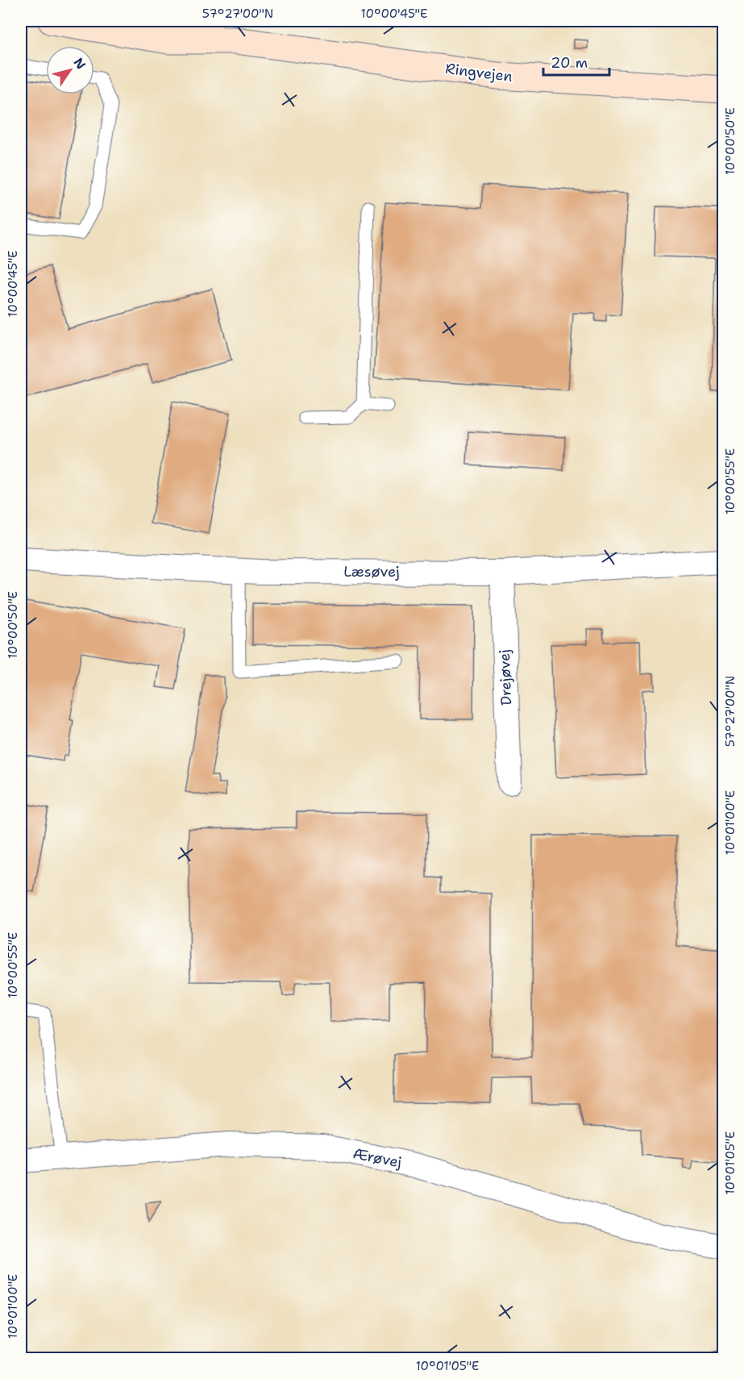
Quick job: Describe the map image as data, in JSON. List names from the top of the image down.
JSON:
{
  "streets": {
    "main road": ["Ringvejen"],
    "street": ["Læsøvej", "Drejøvej", "Ærøvej"]
  },
  "crossings": [
    ["Læsøvej", "Drejøvej"]
  ],
  "scale_bar": "20 m",
  "north": "top right",
  "coordinates": [
    "57°27'00\"N",
    "10°00'45\"E",
    "10°00'50\"E",
    "10°00'55\"E",
    "10°01'00\"E",
    "10°01'05\"E"
  ]
}
